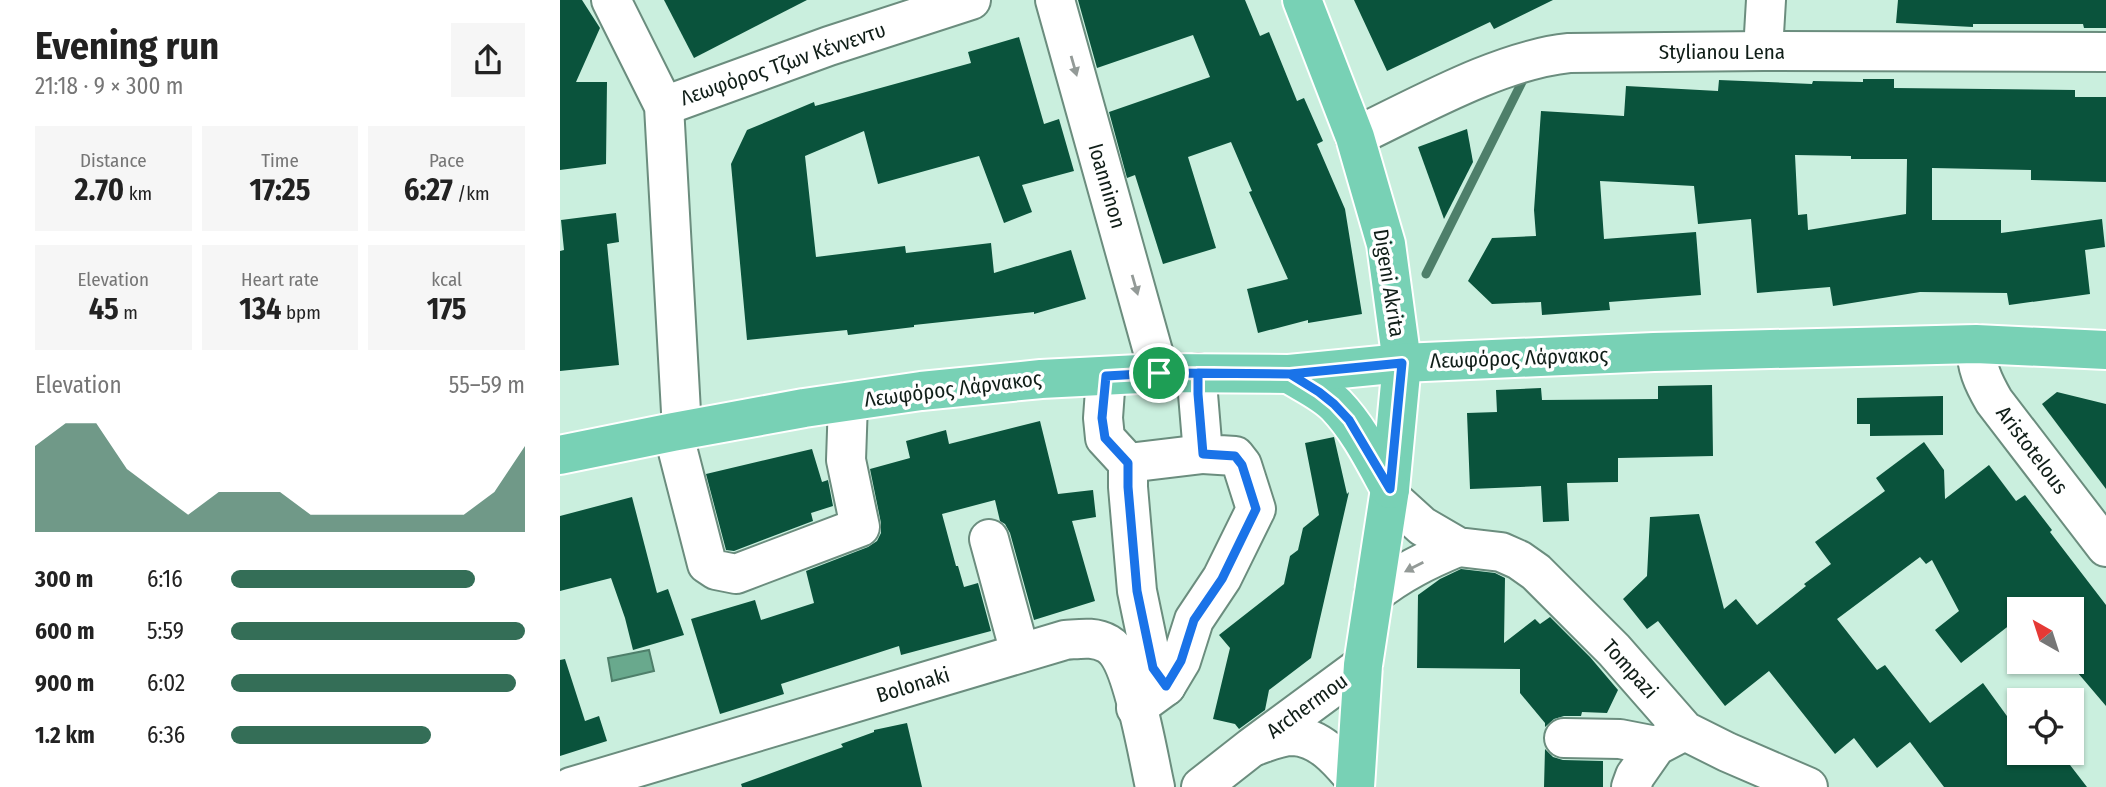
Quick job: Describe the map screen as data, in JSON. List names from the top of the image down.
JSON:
{
  "streets": {
    "main road": ["Digeni Akrita", "Λεωφόρος Λάρνακος"],
    "street": [
      "Stylianou Lena",
      "Λεωφόρος Τζων Κέννεντυ",
      "Ioanninon",
      "Aristotelous",
      "Tompazi",
      "Bolonaki",
      "Archermou"
    ]
  },
  "crossings": [
    ["Stylianou Lena", "Digeni Akrita"],
    ["Λεωφόρος Τζων Κέννεντυ", "Λεωφόρος Λάρνακος"],
    ["Ioanninon", "Λεωφόρος Λάρνακος"],
    ["Digeni Akrita", "Λεωφόρος Λάρνακος"],
    ["Digeni Akrita", "Tompazi"],
    ["Digeni Akrita", "Archermou"],
    ["Λεωφόρος Λάρνακος", "Aristotelous"]
  ],
  "one_way": ["Ioanninon"],
  "north": "top left",
  "page": {
    "heading": ["Evening run", "21:18 · 9 × 300 m"],
    "stats": [
      ["Distance", "2.70 km"],
      ["Time", "17:25"],
      ["Pace", "6:27 /km"],
      ["Elevation", "45 m"],
      ["Heart rate", "134 bpm"],
      ["kcal", "175"]
    ],
    "chart": ["Elevation", "55–59 m"],
    "list": [
      {
        "name": "300 m",
        "note": "6:16"
      },
      {
        "name": "600 m",
        "note": "5:59"
      },
      {
        "name": "900 m",
        "note": "6:02"
      },
      {
        "name": "1.2 km",
        "note": "6:36"
      }
    ]
  }
}
